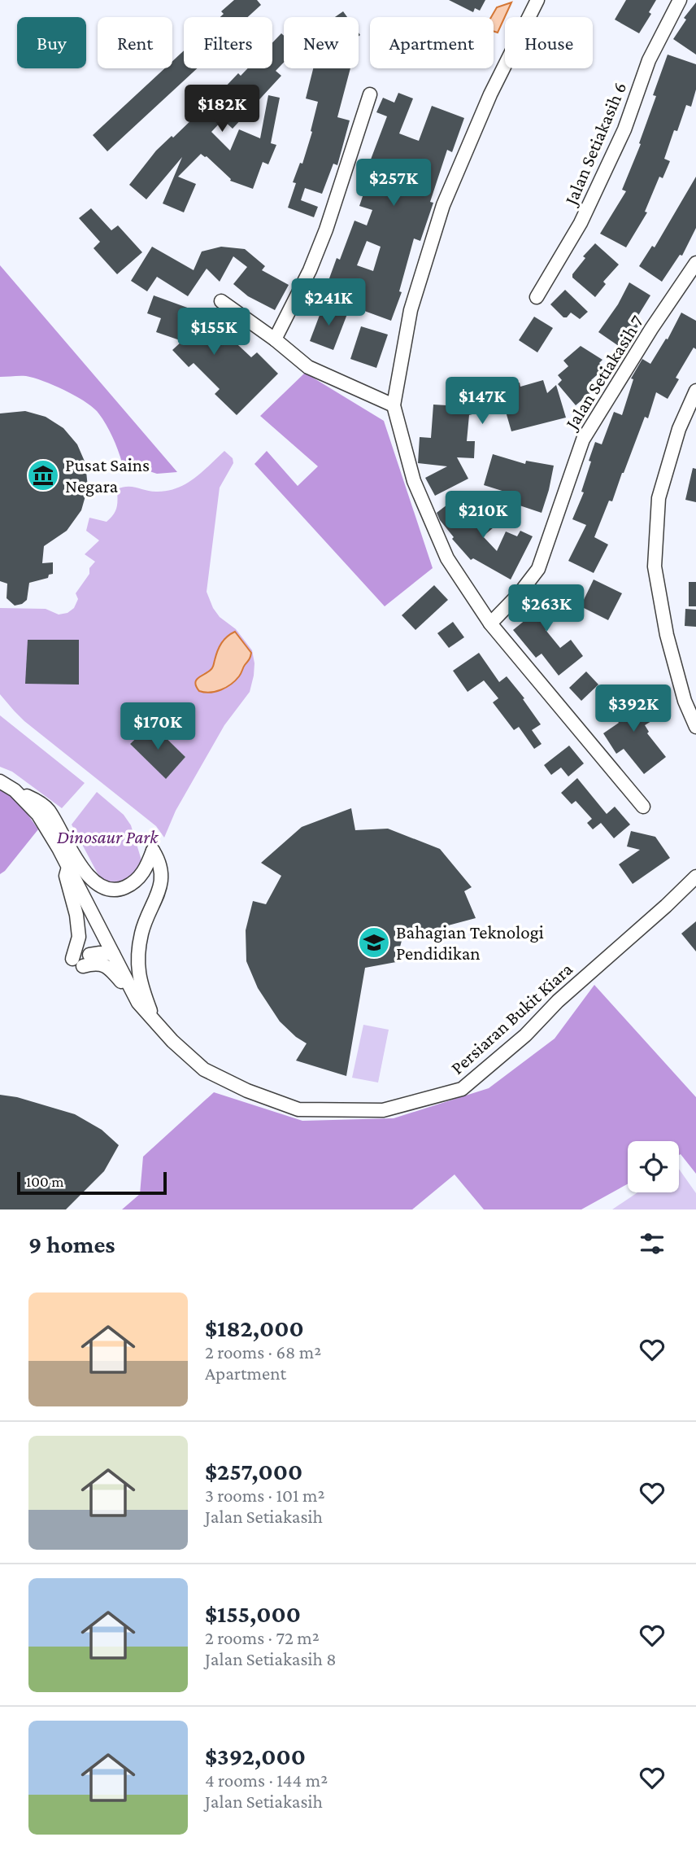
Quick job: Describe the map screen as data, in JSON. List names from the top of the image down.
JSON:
{
  "streets": {
    "street": ["Jalan Setiakasih 6", "Jalan Setiakasih 7", "Persiaran Bukit Kiara"]
  },
  "parks": ["Dinosaur Park"],
  "places": {
    "museum": ["Pusat Sains Negara"],
    "school or university": ["Bahagian Teknologi Pendidikan"]
  },
  "scale_bar": "100 m",
  "page": {
    "chip": [
      "Buy",
      "Rent",
      "Filters",
      "New",
      "Apartment",
      "House"
    ],
    "price": [
      "$182K",
      "$257K",
      "$241K",
      "$155K",
      "$147K",
      "$210K",
      "$263K",
      "$392K",
      "$170K"
    ],
    "scale": "100 m",
    "heading": "9 homes",
    "list": [
      {
        "name": "$182,000",
        "note": "2 rooms · 68 m² · Apartment"
      },
      {
        "name": "$257,000",
        "note": "3 rooms · 101 m² · Jalan Setiakasih"
      },
      {
        "name": "$155,000",
        "note": "2 rooms · 72 m² · Jalan Setiakasih 8"
      },
      {
        "name": "$392,000",
        "note": "4 rooms · 144 m² · Jalan Setiakasih"
      }
    ]
  }
}
